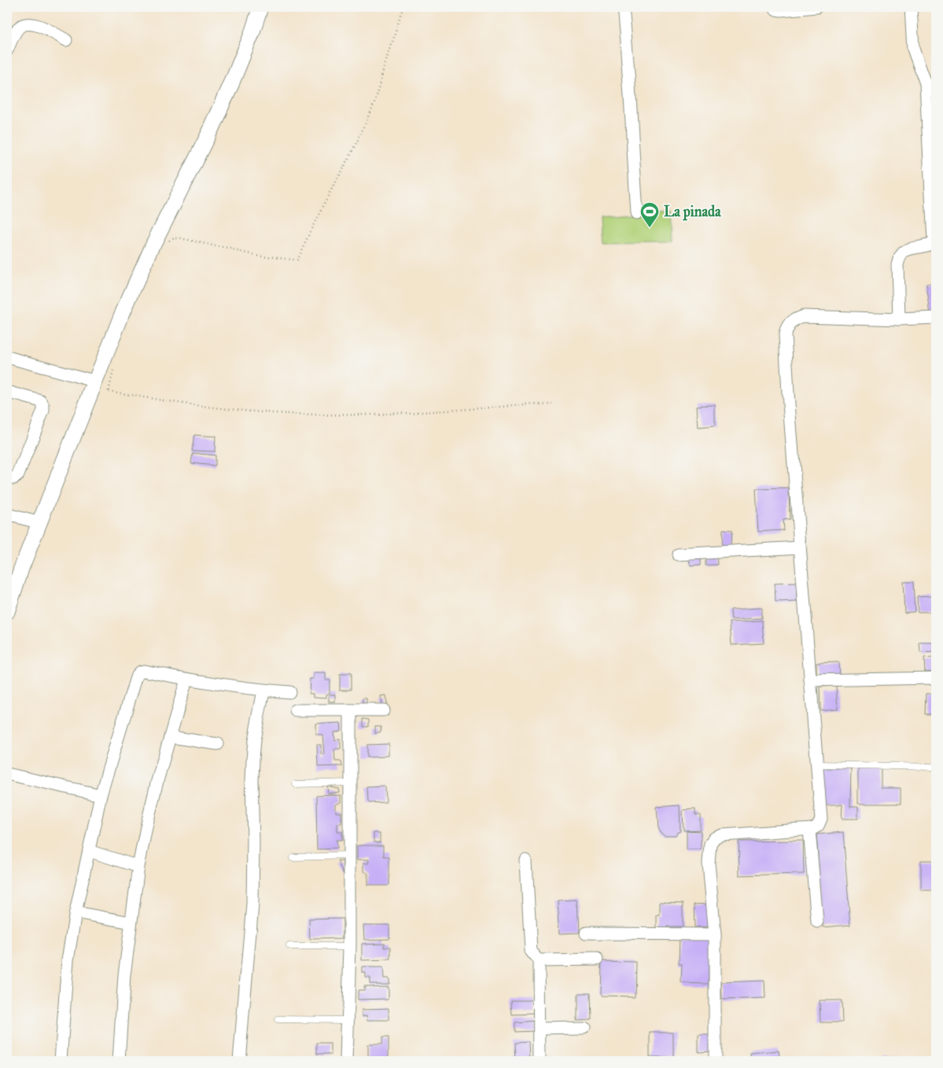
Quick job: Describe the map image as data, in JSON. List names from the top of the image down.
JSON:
{
  "places": {
    "sports": ["La pinada"]
  }
}
